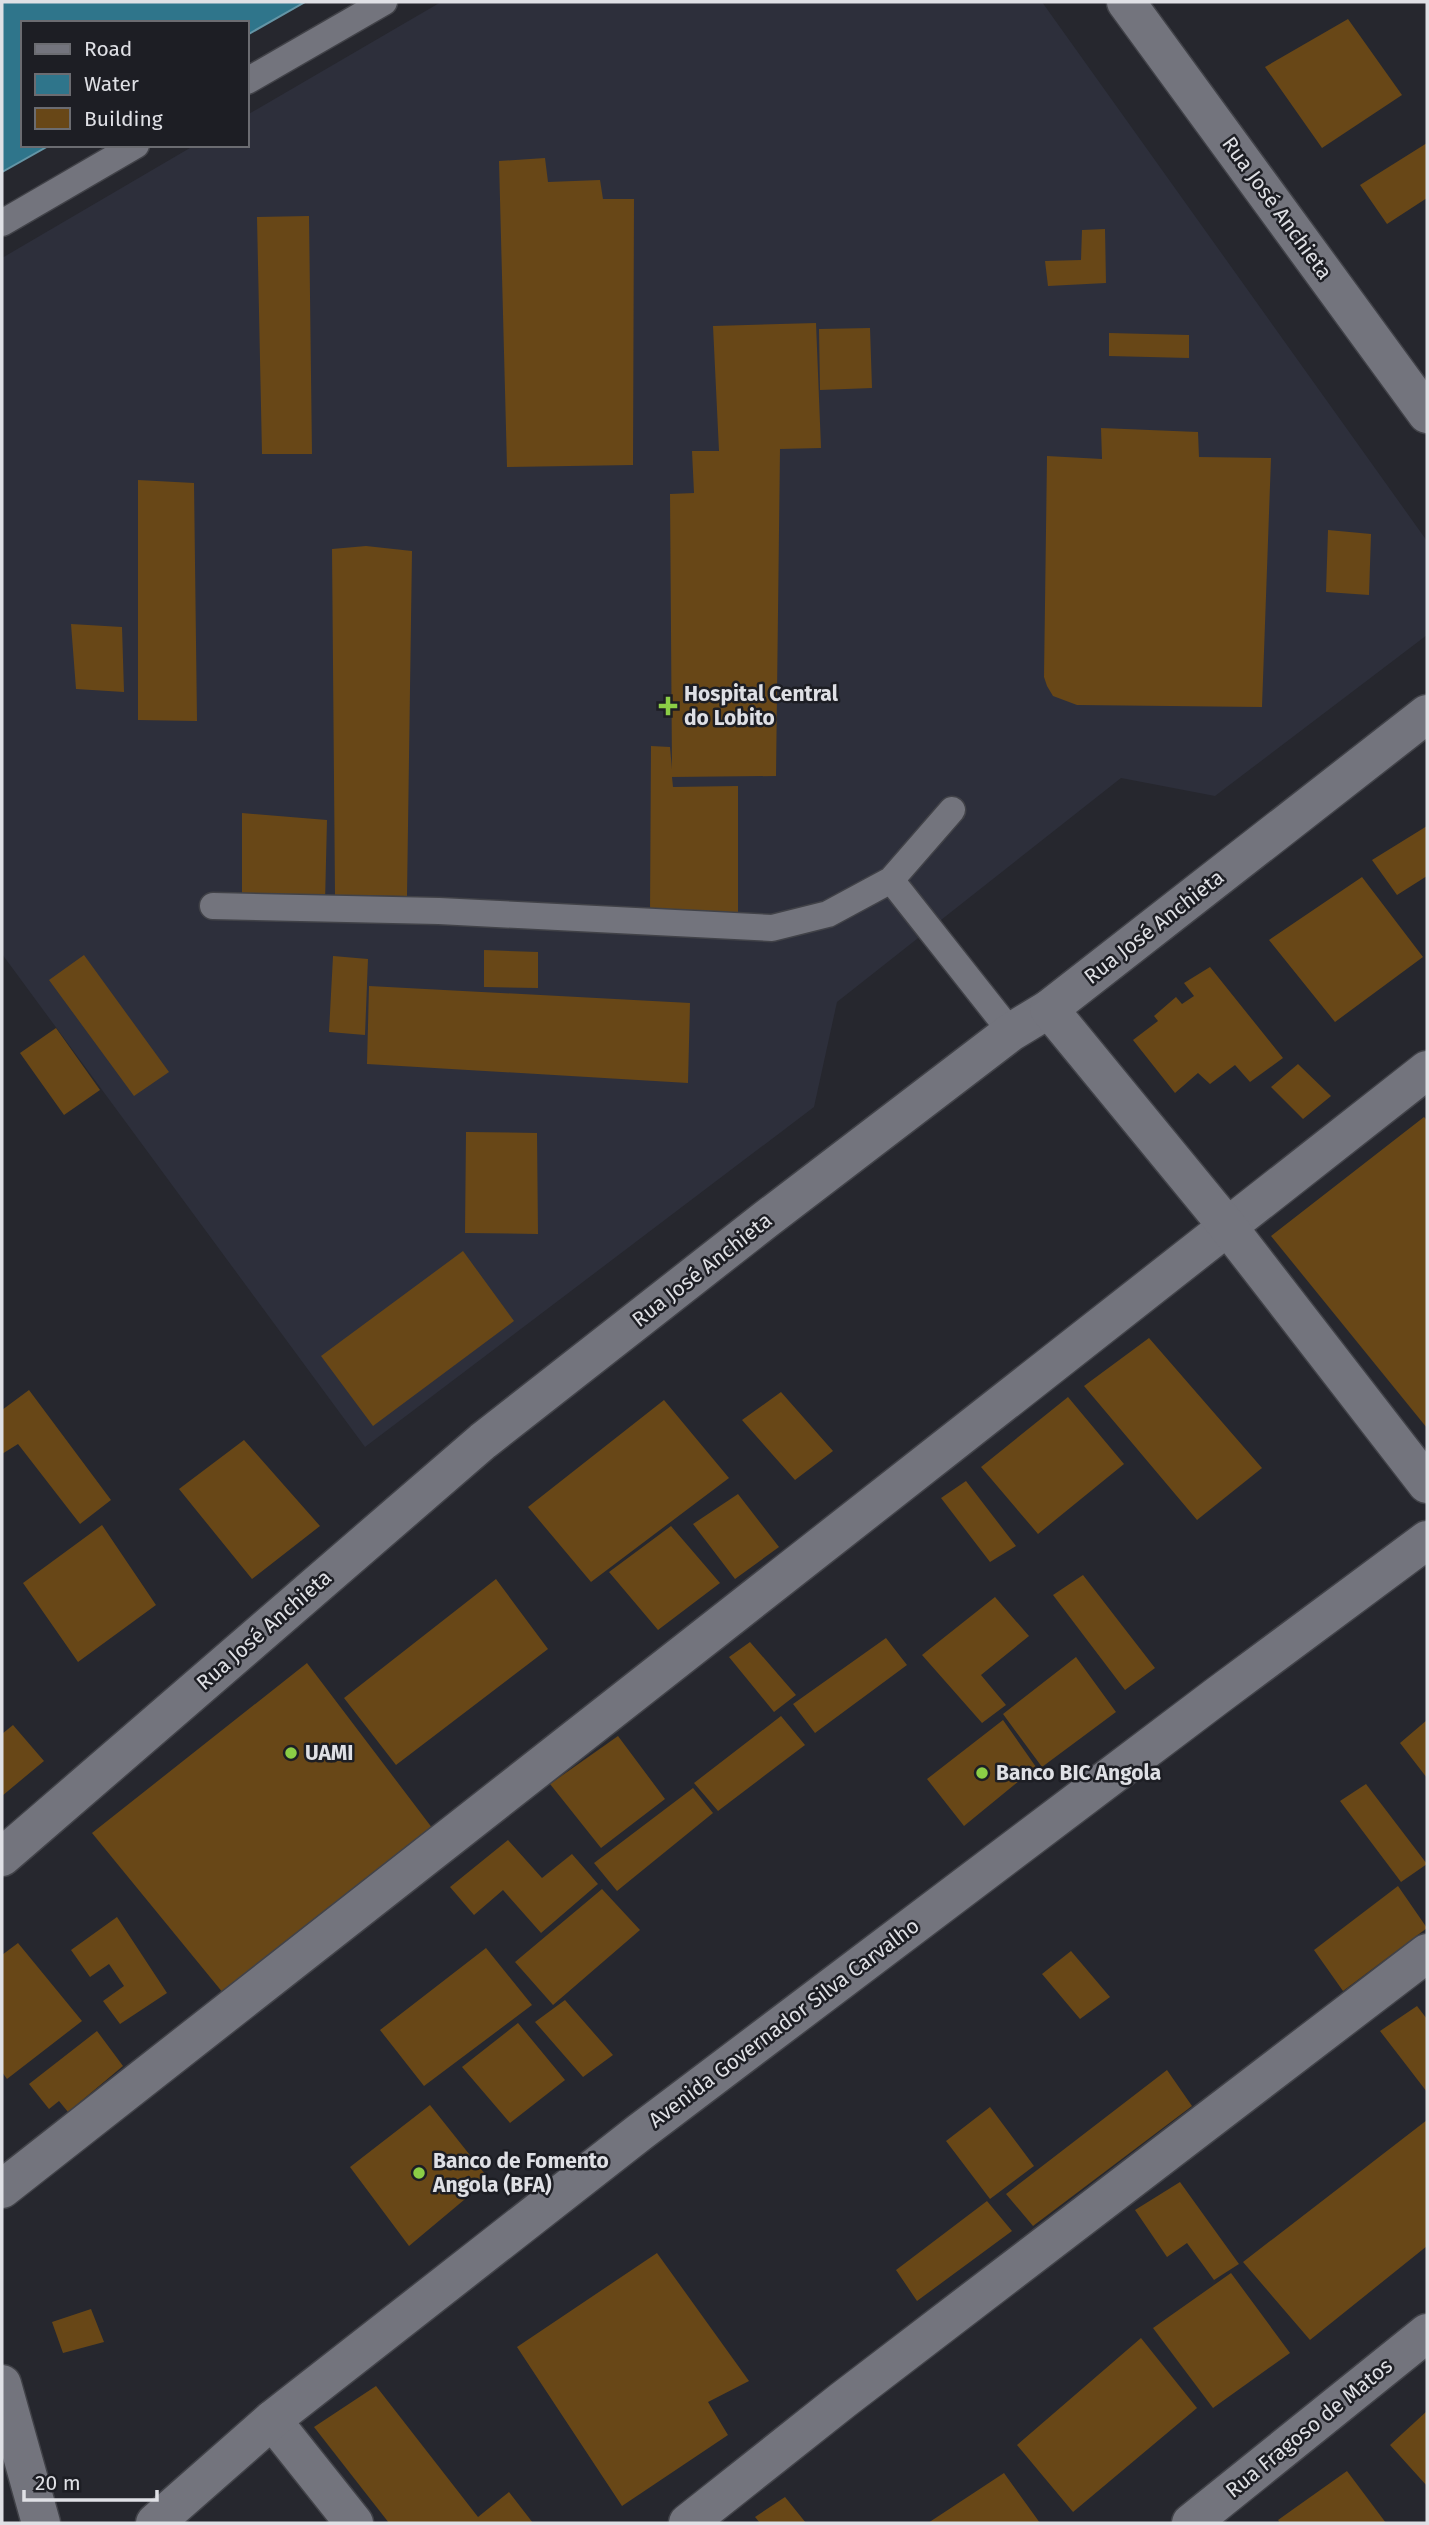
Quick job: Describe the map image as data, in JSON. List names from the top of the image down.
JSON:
{
  "streets": {
    "street": ["Rua José Anchieta", "Avenida Governador Silva Carvalho", "Rua Fragoso de Matos"]
  },
  "places": {
    "health": ["Hospital Central do Lobito"],
    "other": ["UAMI", "Banco BIC Angola", "Banco de Fomento Angola (BFA)"]
  },
  "legend": ["Road", "Water", "Building"],
  "scale_bar": "20 m"
}
